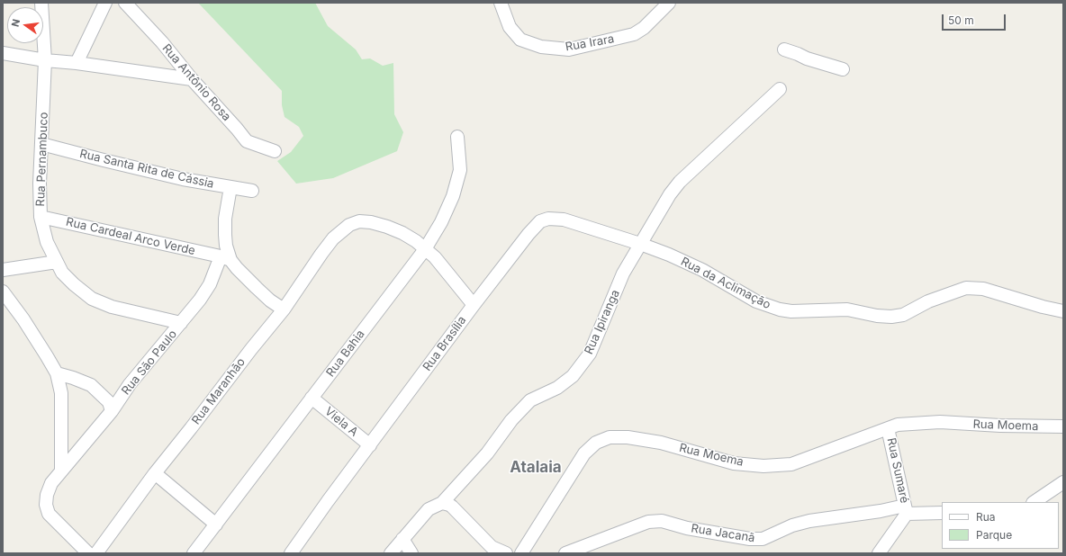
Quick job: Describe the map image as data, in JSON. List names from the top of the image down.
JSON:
{
  "streets": {
    "street": [
      "Rua Irara",
      "Rua Antônio Rosa",
      "Rua Pernambuco",
      "Rua Santa Rita de Cássia",
      "Rua Cardeal Arco Verde",
      "Rua da Aclimação",
      "Rua Ipiranga",
      "Rua Brasília",
      "Rua Bahia",
      "Rua São Paulo",
      "Rua Maranhão",
      "Viela A",
      "Rua Moema",
      "Rua Sumaré",
      "Rua Jacanã"
    ]
  },
  "crossings": [
    ["Rua Pernambuco", "Rua Santa Rita de Cássia"],
    ["Rua Pernambuco", "Rua Cardeal Arco Verde"],
    ["Rua Pernambuco", "Rua São Paulo"],
    ["Rua Cardeal Arco Verde", "Rua São Paulo"],
    ["Rua da Aclimação", "Rua Ipiranga"],
    ["Rua da Aclimação", "Rua Brasília"],
    ["Rua Ipiranga", "Rua Brasília"],
    ["Rua Brasília", "Viela A"],
    ["Rua Bahia", "Rua Maranhão"],
    ["Rua Bahia", "Viela A"],
    ["Rua Moema", "Rua Sumaré"],
    ["Rua Sumaré", "Rua Jacanã"]
  ],
  "districts": ["Atalaia"],
  "legend": ["Rua", "Parque"],
  "scale_bar": "50 m",
  "north": "left"
}
